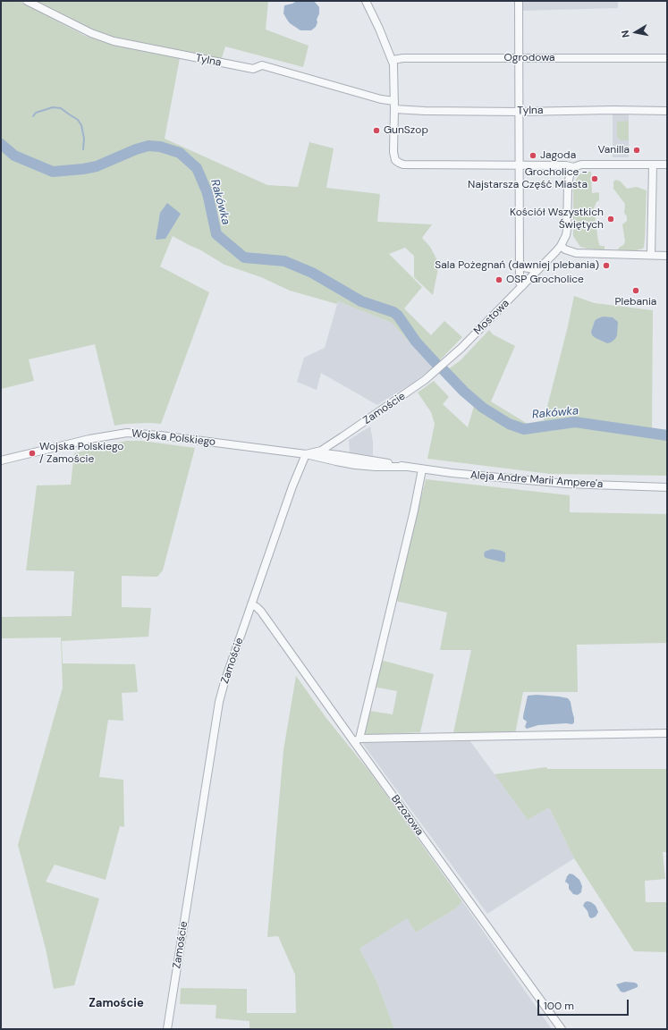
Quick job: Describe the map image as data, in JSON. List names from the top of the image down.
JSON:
{
  "streets": {
    "street": [
      "Ogrodowa",
      "Tylna",
      "Mostowa",
      "Zamoście",
      "Wojska Polskiego",
      "Aleja Andre Marii Ampere'a",
      "Brzozowa"
    ]
  },
  "crossings": [
    ["Mostowa", "Zamoście"],
    ["Zamoście", "Wojska Polskiego"],
    ["Zamoście", "Aleja Andre Marii Ampere'a"],
    ["Zamoście", "Brzozowa"],
    ["Wojska Polskiego", "Aleja Andre Marii Ampere'a"]
  ],
  "districts": ["Zamoście"],
  "water": ["Rakówka"],
  "places": [
    "GunSzop",
    "Vanilla",
    "Jagoda",
    "Grocholice - Najstarsza Część Miasta",
    "Kościół Wszystkich Świętych",
    "Sala Pożegnań (dawniej plebania)",
    "OSP Grocholice",
    "Plebania",
    "Wojska Polskiego / Zamoście"
  ],
  "scale_bar": "100 m",
  "north": "left"
}
